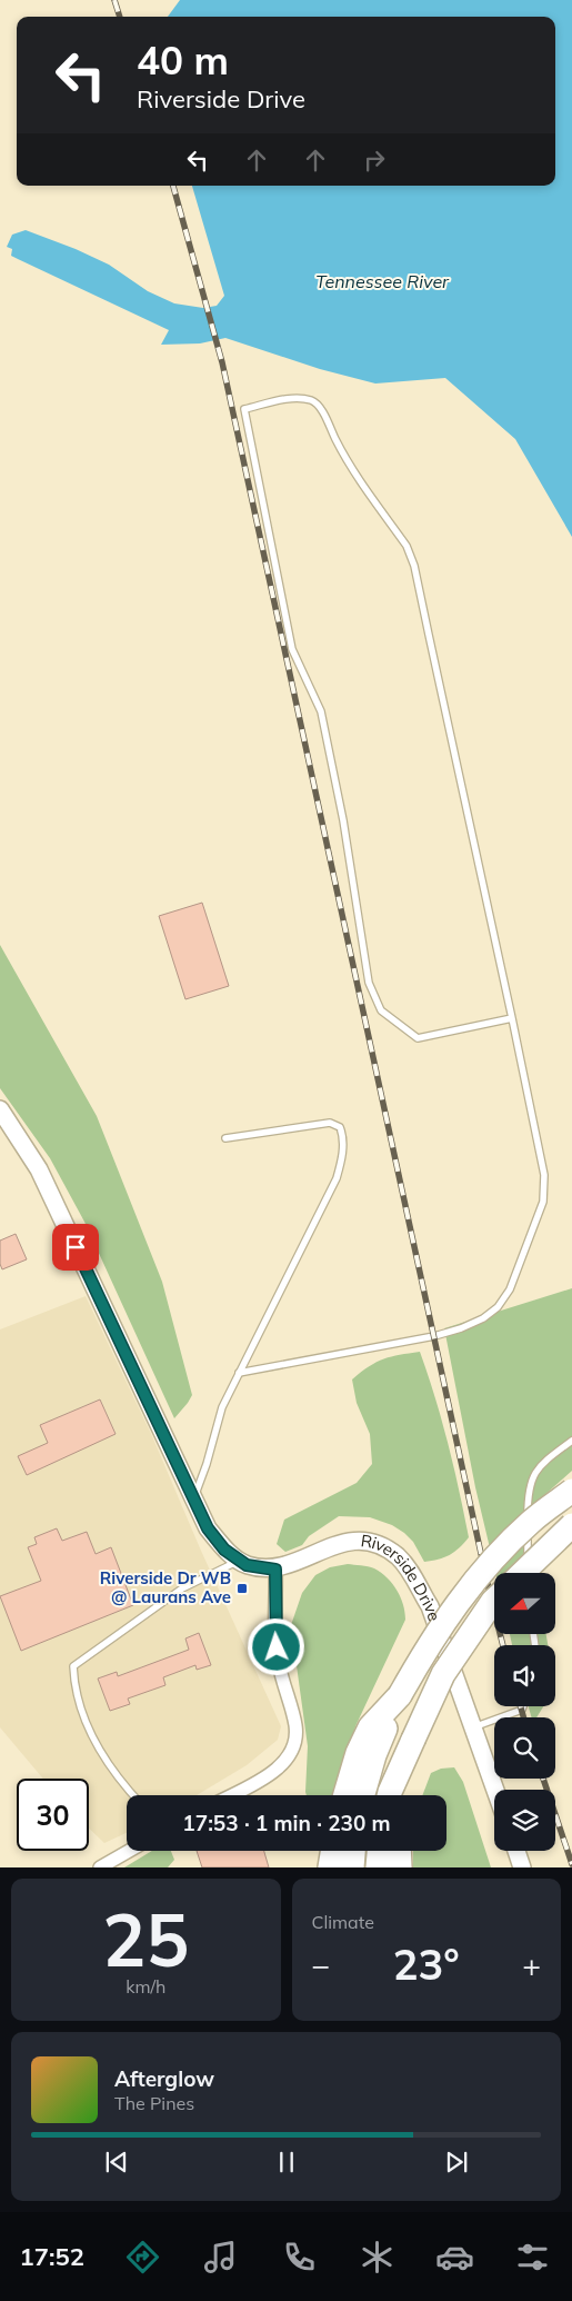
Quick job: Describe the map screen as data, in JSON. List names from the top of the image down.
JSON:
{
  "streets": {
    "street": ["Riverside Drive"]
  },
  "water": ["Tennessee River"],
  "places": {
    "transit": ["Riverside Dr WB @ Laurans Ave"]
  },
  "north": "left",
  "page": {
    "turn": ["40 m", "Riverside Drive"],
    "limit": "30",
    "trip": "17:53 · 1 min · 230 m",
    "tile": [
      ["25", "km/h"],
      "Climate"
    ],
    "heat": ["−", "23°", "+"],
    "song": ["Afterglow", "The Pines"],
    "tabs": "17:52"
  }
}
